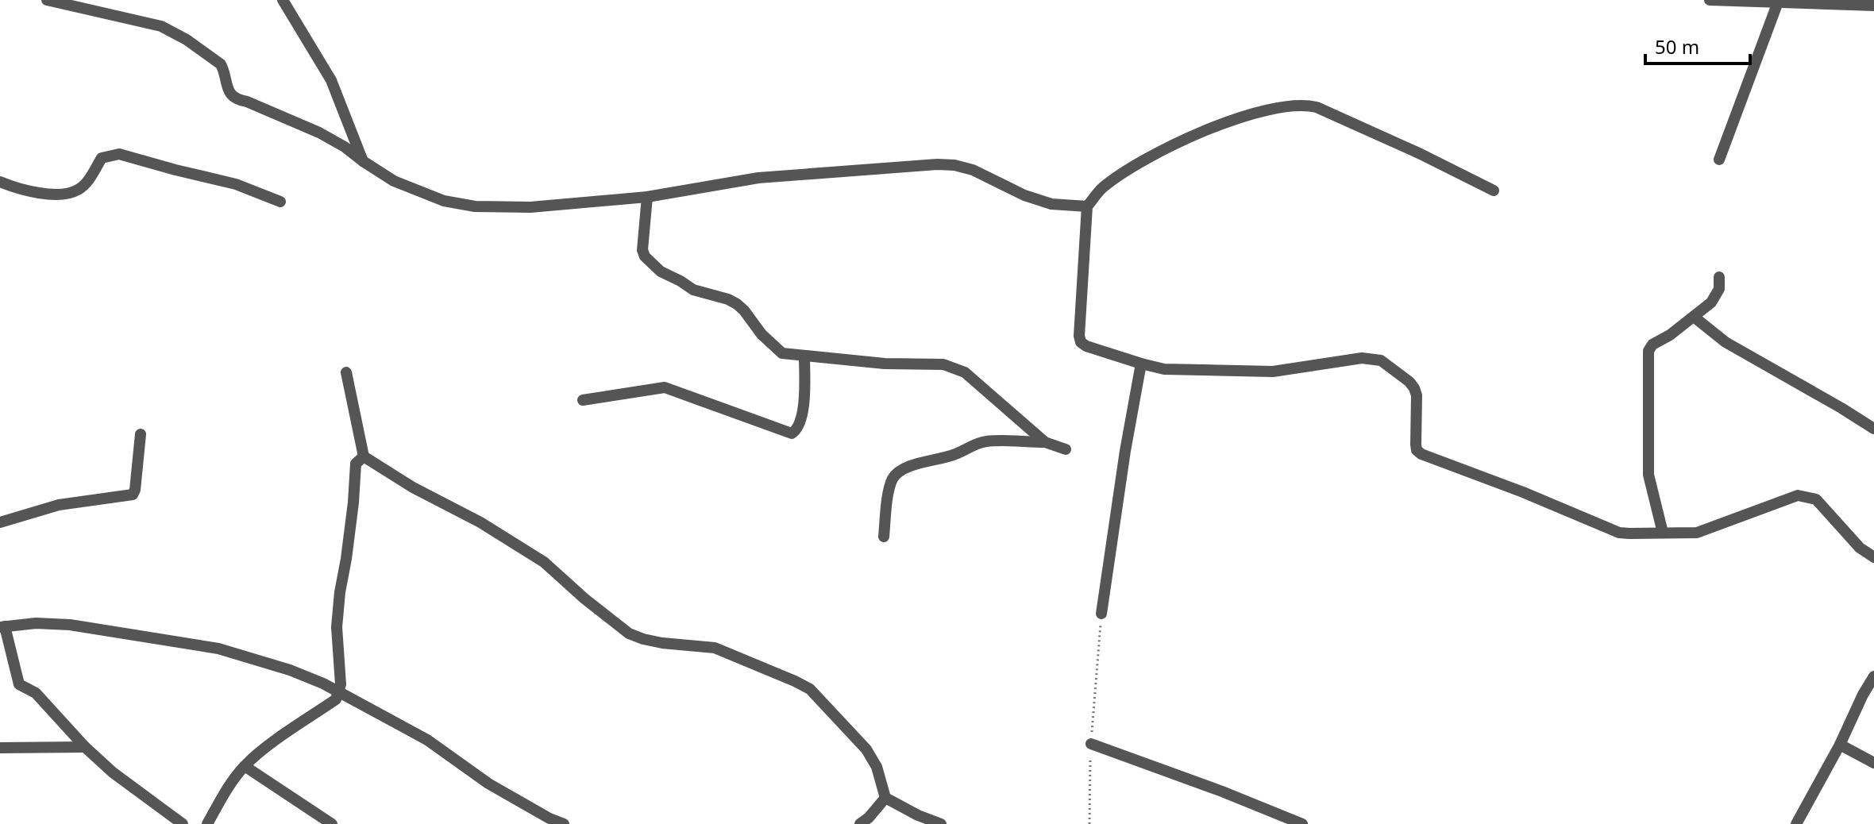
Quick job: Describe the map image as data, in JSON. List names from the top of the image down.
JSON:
{
  "scale_bar": "50 m"
}
